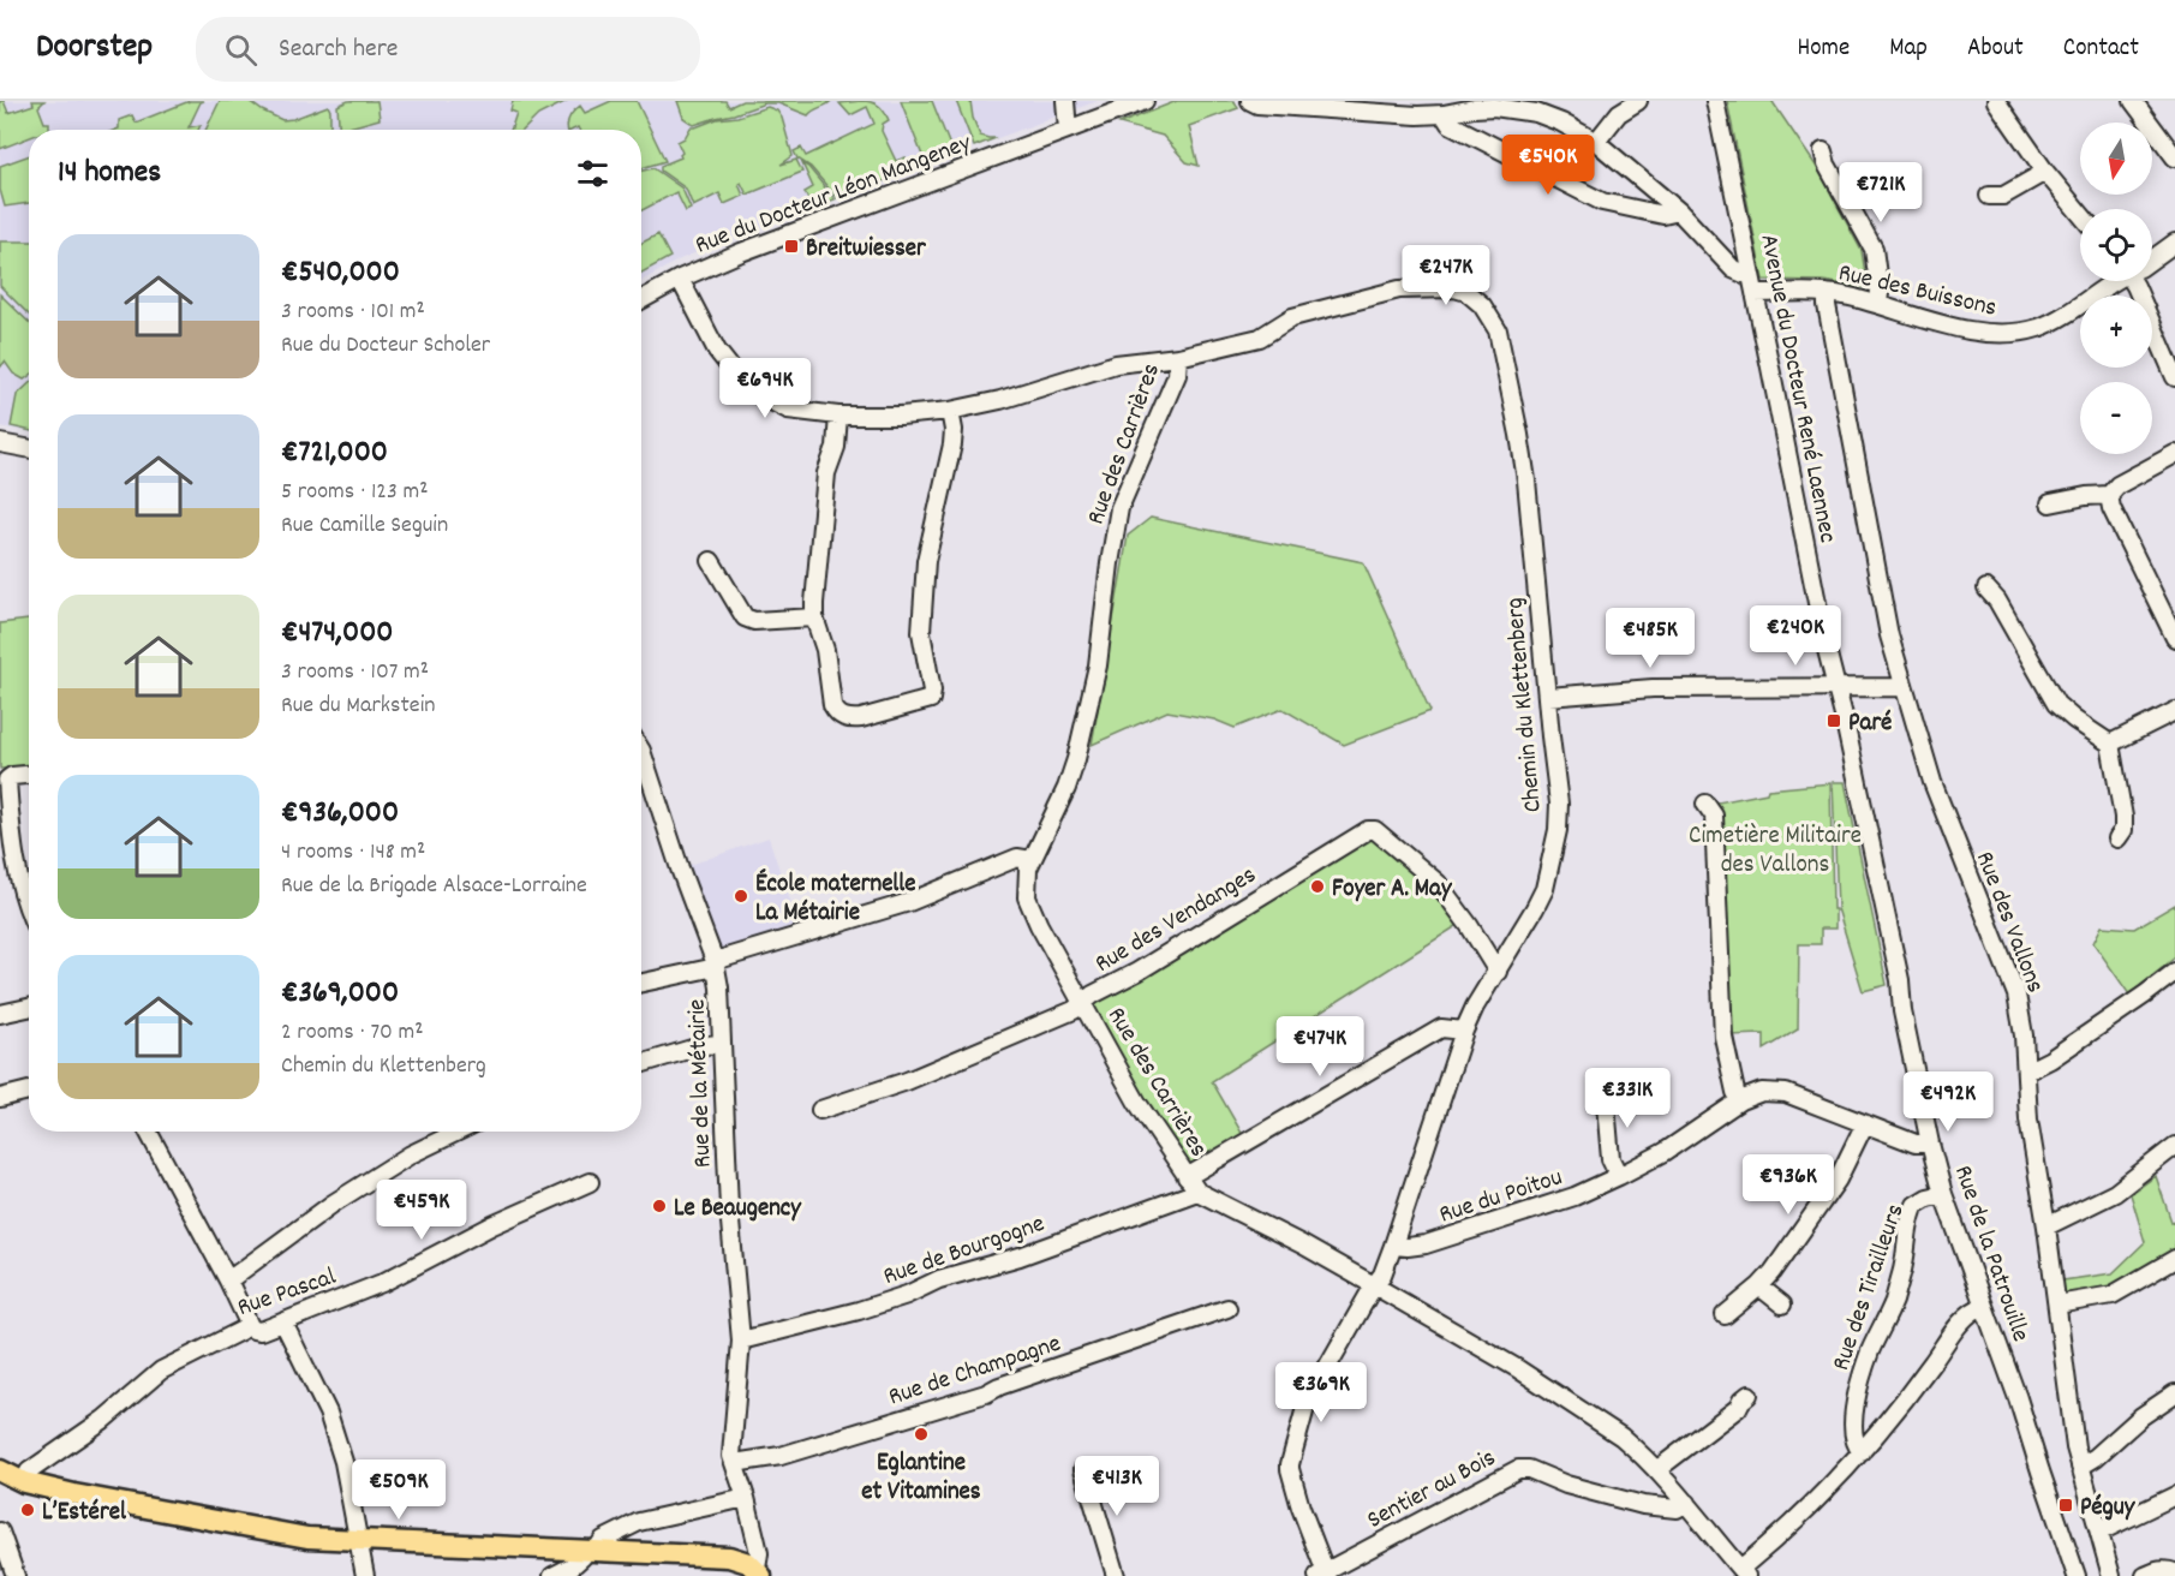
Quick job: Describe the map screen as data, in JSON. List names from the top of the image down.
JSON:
{
  "streets": {
    "street": [
      "Rue du Docteur Léon Mangeney",
      "Rue des Buissons",
      "Avenue du Docteur René Laennec",
      "Rue des Carrières",
      "Chemin du Klettenberg",
      "Rue des Vendanges",
      "Rue des Vallons",
      "Rue de la Métairie",
      "Rue du Poitou",
      "Rue de Bourgogne",
      "Rue de la Patrouille",
      "Rue des Tirailleurs",
      "Rue Pascal",
      "Rue de Champagne",
      "Sentier au Bois"
    ]
  },
  "crossings": [
    ["Rue du Docteur Léon Mangeney", "Chemin du Klettenberg"],
    ["Rue des Buissons", "Avenue du Docteur René Laennec"],
    ["Rue des Buissons", "Rue des Vallons"],
    ["Avenue du Docteur René Laennec", "Rue de la Patrouille"],
    ["Rue des Carrières", "Chemin du Klettenberg"],
    ["Rue des Carrières", "Rue des Vendanges"],
    ["Rue des Carrières", "Rue de Bourgogne"],
    ["Rue des Carrières", "Sentier au Bois"],
    ["Chemin du Klettenberg", "Rue des Vendanges"],
    ["Chemin du Klettenberg", "Rue du Poitou"],
    ["Chemin du Klettenberg", "Sentier au Bois"],
    ["Rue de la Métairie", "Rue de Bourgogne"],
    ["Rue de la Métairie", "Rue de Champagne"],
    ["Rue du Poitou", "Rue de la Patrouille"],
    ["Rue de la Patrouille", "Rue des Tirailleurs"]
  ],
  "parks": ["Cimetière Militaire des Vallons"],
  "places": {
    "transit": ["Breitwiesser", "Paré", "Péguy"],
    "other": [
      "Foyer A. May",
      "École maternelle La Métairie",
      "Le Beaugency",
      "Eglantine et Vitamines",
      "L’Estérel"
    ]
  },
  "north": "bottom",
  "page": {
    "header": "Doorstep",
    "search": "Search here",
    "nav": [
      "Home",
      "Map",
      "About",
      "Contact"
    ],
    "map_buttons": ["+", "−"],
    "heading": "14 homes",
    "price": [
      "€540K",
      "€721K",
      "€247K",
      "€694K",
      "€240K",
      "€485K",
      "€474K",
      "€331K",
      "€492K",
      "€936K",
      "€459K",
      "€369K",
      "€413K",
      "€509K"
    ],
    "list": [
      {
        "name": "€540,000",
        "note": "3 rooms · 101 m² · Rue du Docteur Scholer"
      },
      {
        "name": "€721,000",
        "note": "5 rooms · 123 m² · Rue Camille Seguin"
      },
      {
        "name": "€474,000",
        "note": "3 rooms · 107 m² · Rue du Markstein"
      },
      {
        "name": "€936,000",
        "note": "4 rooms · 148 m² · Rue de la Brigade Alsace-Lorraine"
      },
      {
        "name": "€369,000",
        "note": "2 rooms · 70 m² · Chemin du Klettenberg"
      }
    ]
  }
}
